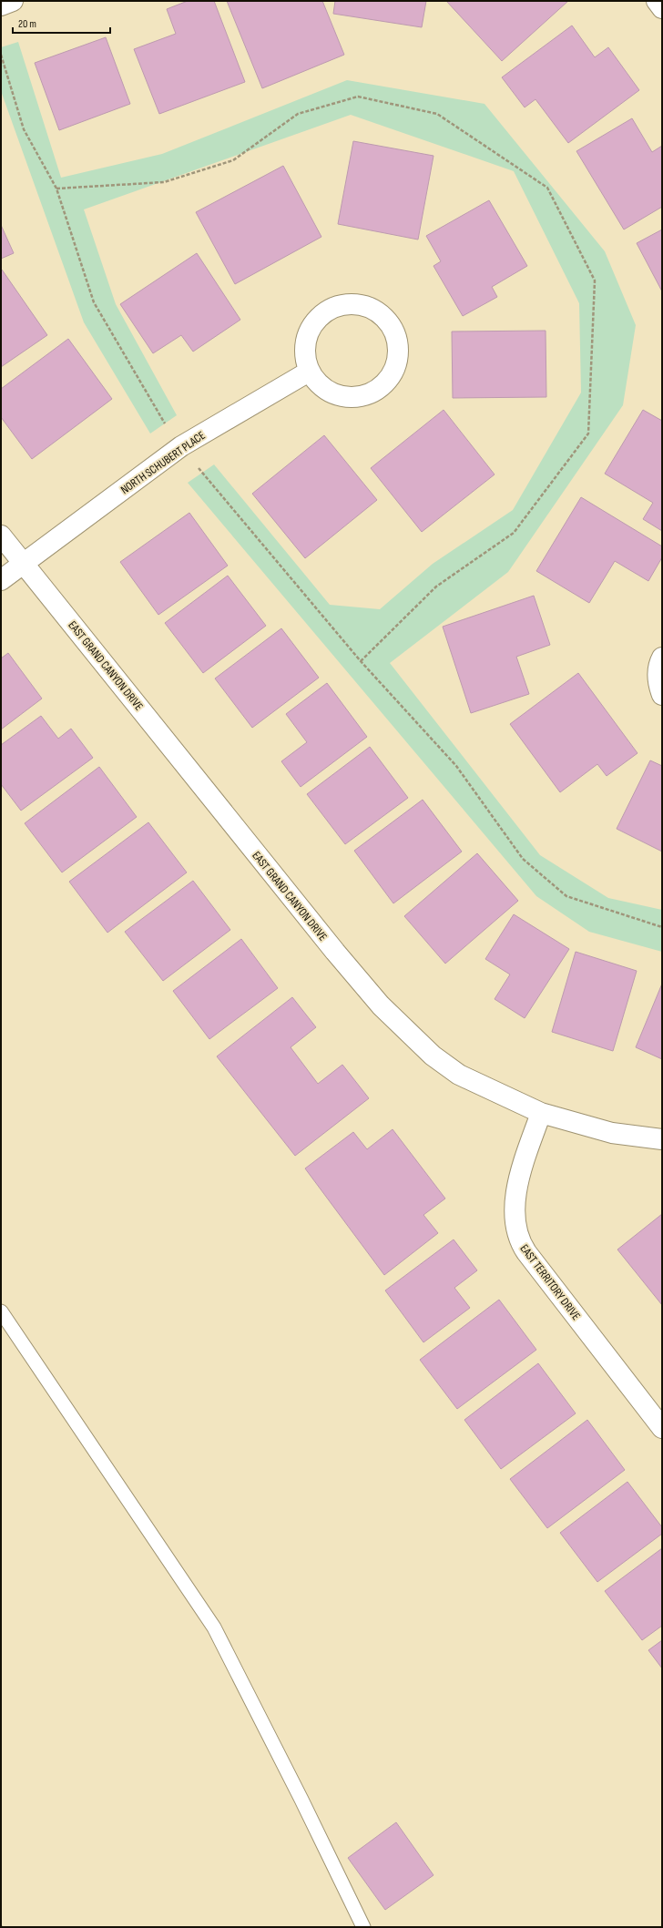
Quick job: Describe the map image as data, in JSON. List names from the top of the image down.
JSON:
{
  "streets": {
    "street": ["NORTH SCHUBERT PLACE", "EAST GRAND CANYON DRIVE", "EAST TERRITORY DRIVE"]
  },
  "crossings": [
    ["NORTH SCHUBERT PLACE", "EAST GRAND CANYON DRIVE"],
    ["EAST GRAND CANYON DRIVE", "EAST TERRITORY DRIVE"]
  ],
  "scale_bar": "20 m"
}
